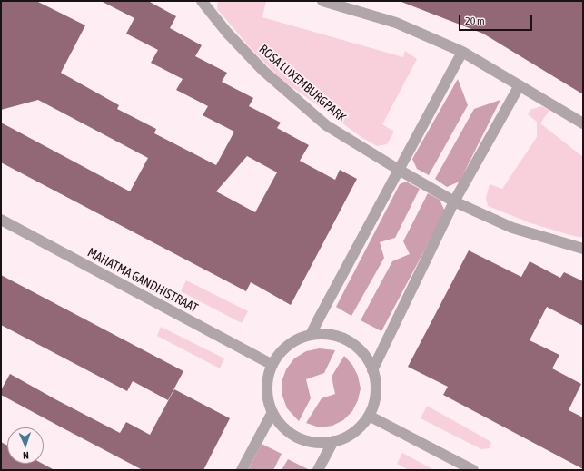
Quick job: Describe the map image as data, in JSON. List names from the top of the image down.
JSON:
{
  "streets": {
    "street": ["ROSA LUXEMBURGPARK", "MAHATMA GANDHISTRAAT"]
  },
  "scale_bar": "20 m",
  "north": "bottom"
}
